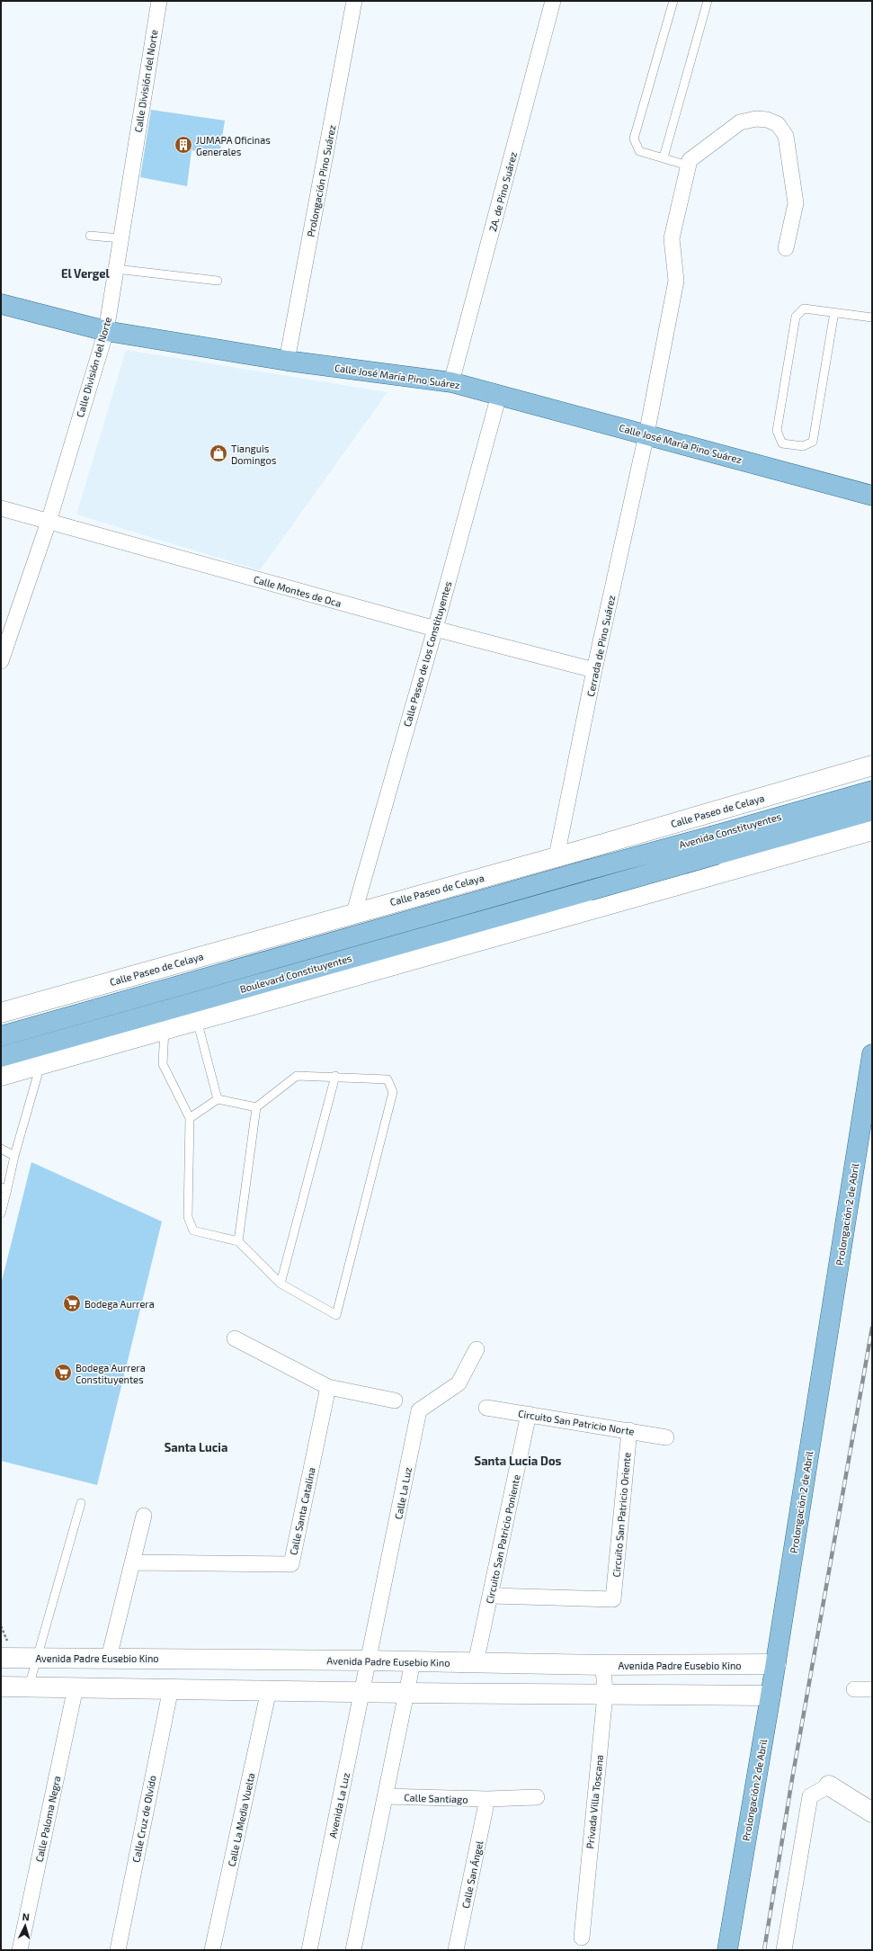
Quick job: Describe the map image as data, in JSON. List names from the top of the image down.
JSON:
{
  "streets": {
    "main road": [
      "Calle José María Pino Suárez",
      "Calle Paseo de Celaya",
      "Avenida Constituyentes",
      "Boulevard Constituyentes",
      "Prolongación 2 de Abril",
      "Avenida Padre Eusebio Kino"
    ],
    "street": [
      "Calle División del Norte",
      "Prolongación Pino Suárez",
      "2A. de Pino Suárez",
      "Calle Montes de Oca",
      "Cerrada de Pino Suárez",
      "Calle Paseo de los Constituyentes",
      "Circuito San Patricio Norte",
      "Calle La Luz",
      "Calle Santa Catalina",
      "Circuito San Patricio Oriente",
      "Circuito San Patricio Poniente",
      "Calle Santiago",
      "Privada Villa Toscana",
      "Avenida La Luz",
      "Calle Paloma Negra",
      "Calle Cruz de Olvido",
      "Calle La Media Vuelta",
      "Calle San Ángel"
    ]
  },
  "crossings": [
    ["Calle División del Norte", "Calle José María Pino Suárez"],
    ["Calle División del Norte", "Calle Montes de Oca"],
    ["Prolongación Pino Suárez", "Calle José María Pino Suárez"],
    ["2A. de Pino Suárez", "Calle José María Pino Suárez"],
    ["Calle José María Pino Suárez", "Cerrada de Pino Suárez"],
    ["Calle José María Pino Suárez", "Calle Paseo de los Constituyentes"],
    ["Calle Montes de Oca", "Cerrada de Pino Suárez"],
    ["Calle Montes de Oca", "Calle Paseo de los Constituyentes"],
    ["Cerrada de Pino Suárez", "Calle Paseo de Celaya"],
    ["Calle Paseo de los Constituyentes", "Calle Paseo de Celaya"],
    ["Avenida Constituyentes", "Boulevard Constituyentes"],
    ["Prolongación 2 de Abril", "Avenida Padre Eusebio Kino"],
    ["Circuito San Patricio Norte", "Circuito San Patricio Oriente"],
    ["Circuito San Patricio Norte", "Circuito San Patricio Poniente"],
    ["Calle La Luz", "Avenida Padre Eusebio Kino"],
    ["Calle La Luz", "Avenida La Luz"],
    ["Circuito San Patricio Oriente", "Circuito San Patricio Poniente"],
    ["Circuito San Patricio Poniente", "Avenida Padre Eusebio Kino"],
    ["Avenida Padre Eusebio Kino", "Privada Villa Toscana"],
    ["Avenida Padre Eusebio Kino", "Avenida La Luz"],
    ["Calle Santiago", "Calle San Ángel"]
  ],
  "districts": ["El Vergel", "Santa Lucia", "Santa Lucia Dos"],
  "places": {
    "building": ["JUMAPA Oficinas Generales"],
    "shop": ["Tianguis Domingos"],
    "supermarket": ["Bodega Aurrera", "Bodega Aurrera Constituyentes"]
  },
  "north": "top"
}
